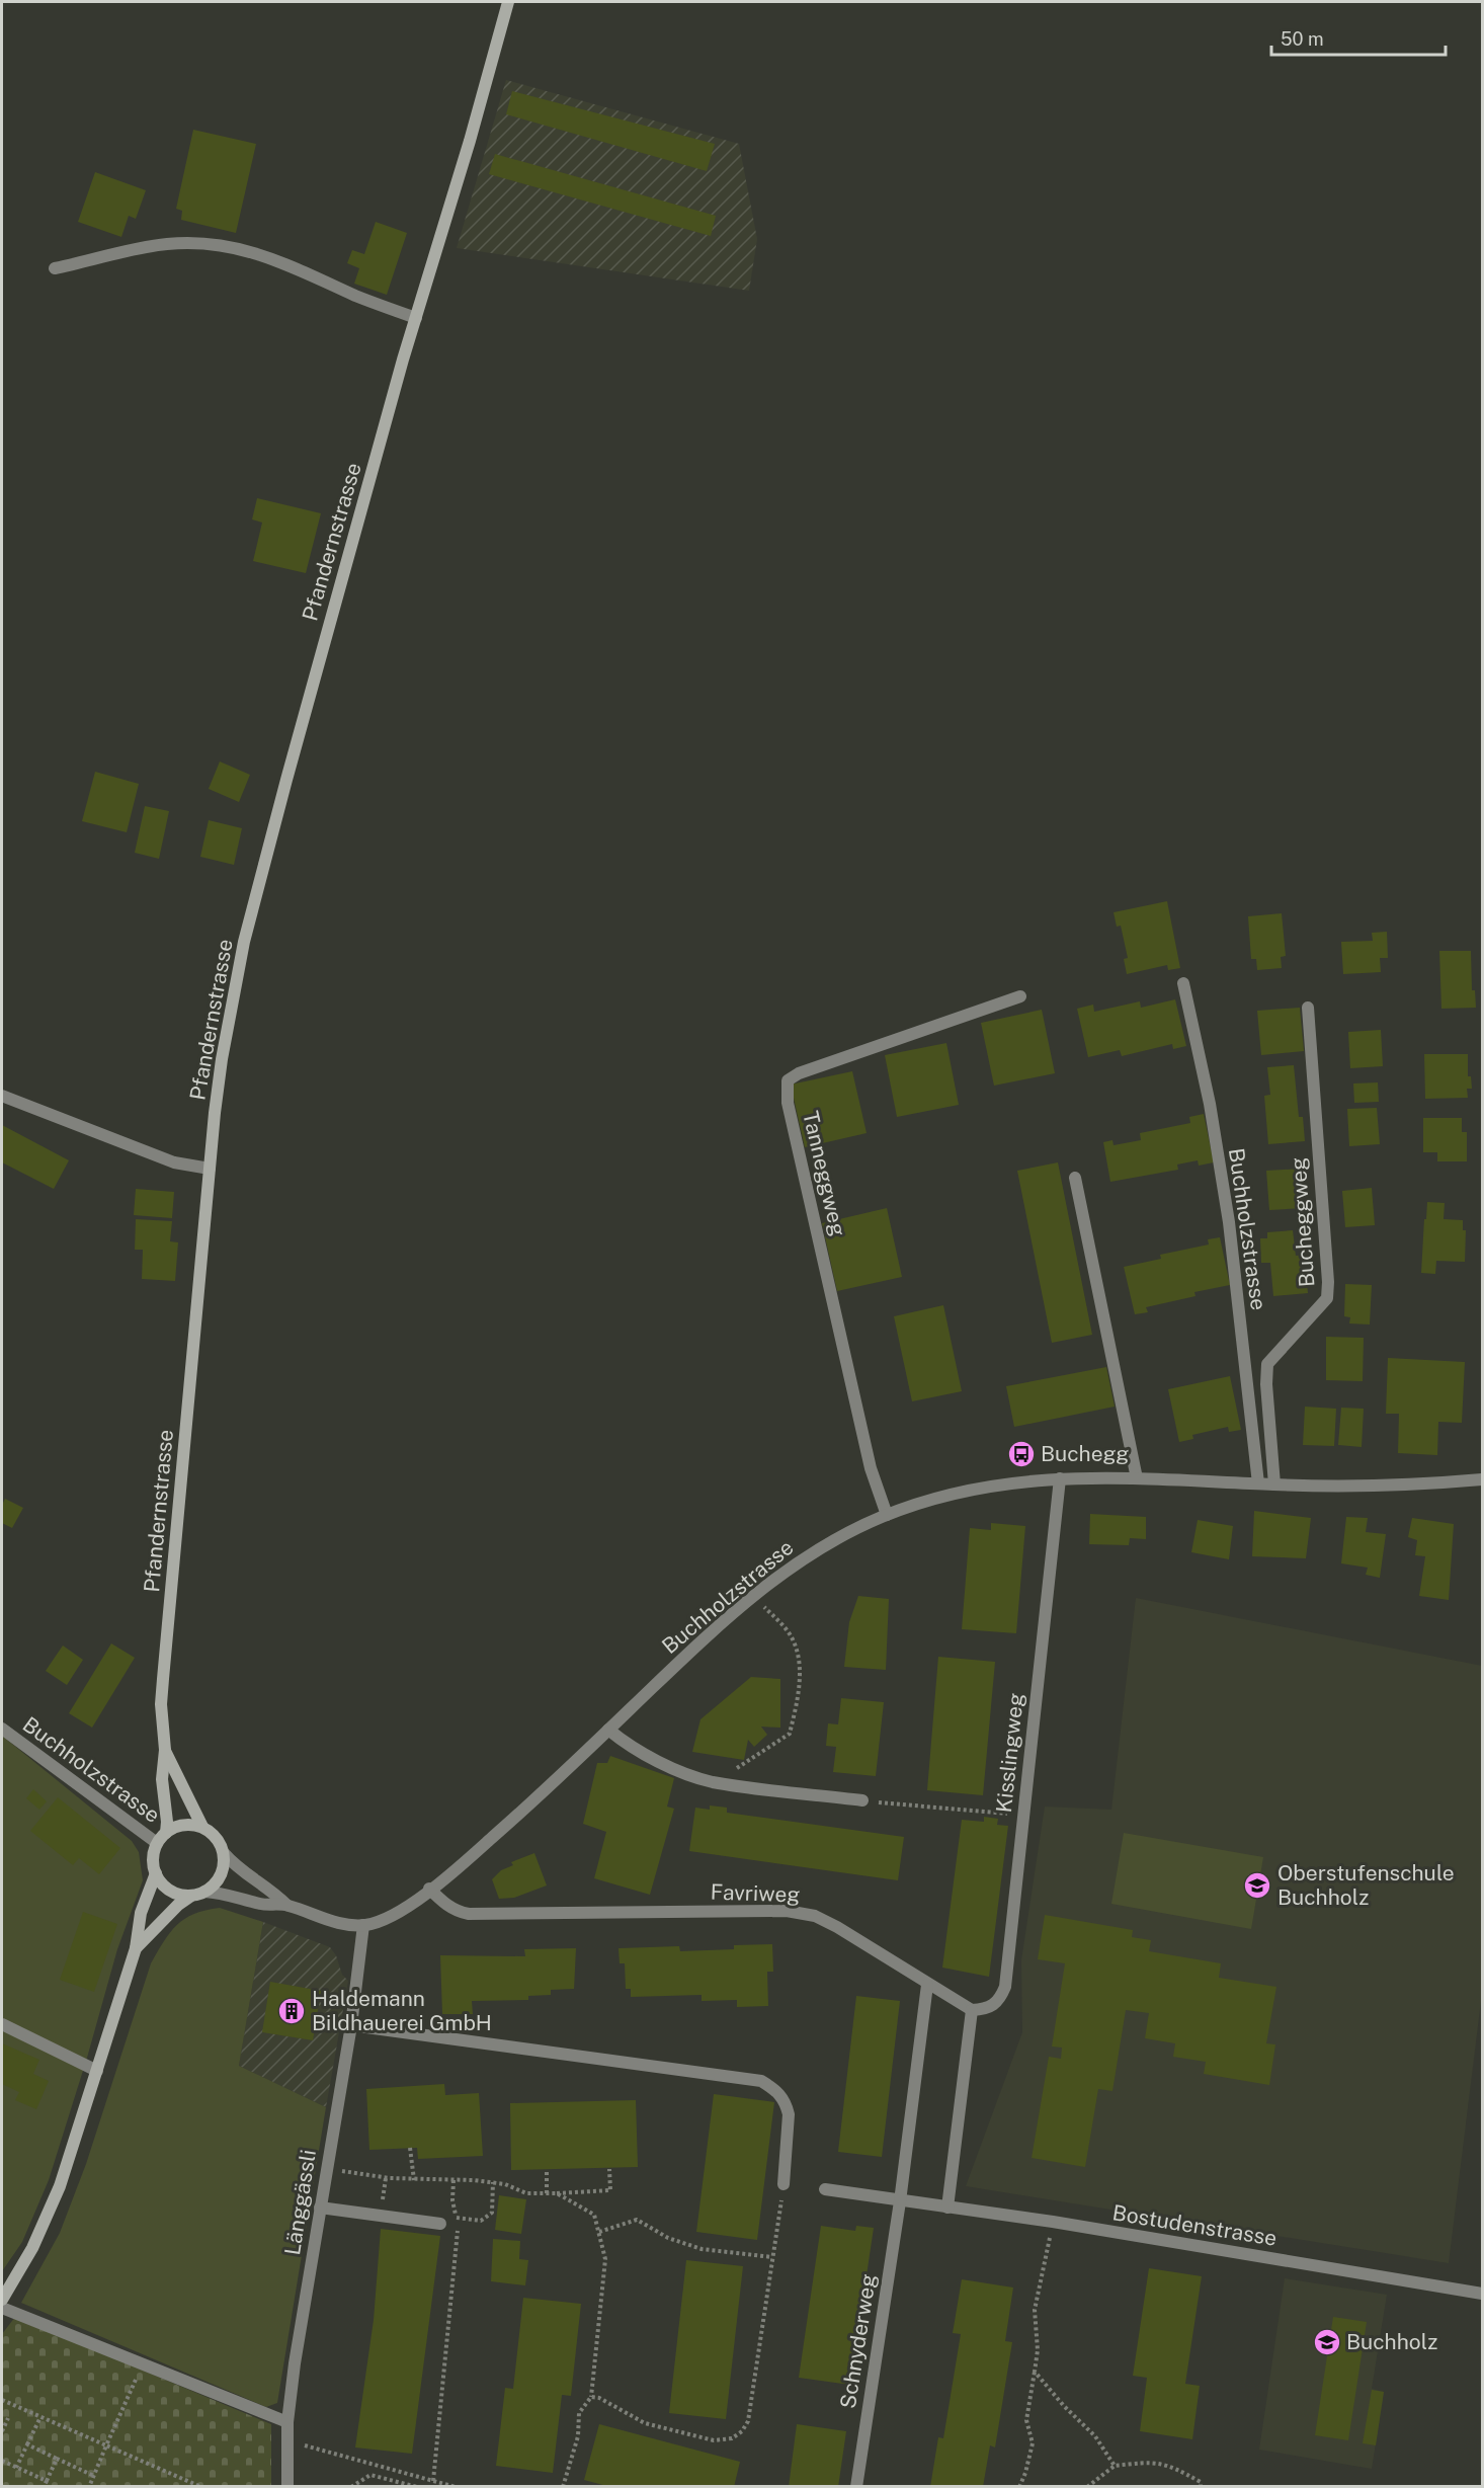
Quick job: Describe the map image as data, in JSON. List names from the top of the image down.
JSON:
{
  "streets": {
    "main road": ["Pfandernstrasse"],
    "street": [
      "Tanneggweg",
      "Bucheggweg",
      "Buchholzstrasse",
      "Kisslingweg",
      "Favriweg",
      "Länggässli",
      "Bostudenstrasse",
      "Schnyderweg"
    ]
  },
  "crossings": [
    ["Pfandernstrasse", "Buchholzstrasse"],
    ["Tanneggweg", "Buchholzstrasse"],
    ["Bucheggweg", "Buchholzstrasse"],
    ["Buchholzstrasse", "Kisslingweg"],
    ["Buchholzstrasse", "Favriweg"],
    ["Buchholzstrasse", "Länggässli"],
    ["Kisslingweg", "Favriweg"],
    ["Favriweg", "Schnyderweg"],
    ["Bostudenstrasse", "Schnyderweg"]
  ],
  "places": {
    "bus stop": ["Buchegg"],
    "school or university": ["Oberstufenschule Buchholz", "Buchholz"],
    "building": ["Haldemann Bildhauerei GmbH"]
  },
  "scale_bar": "50 m"
}
